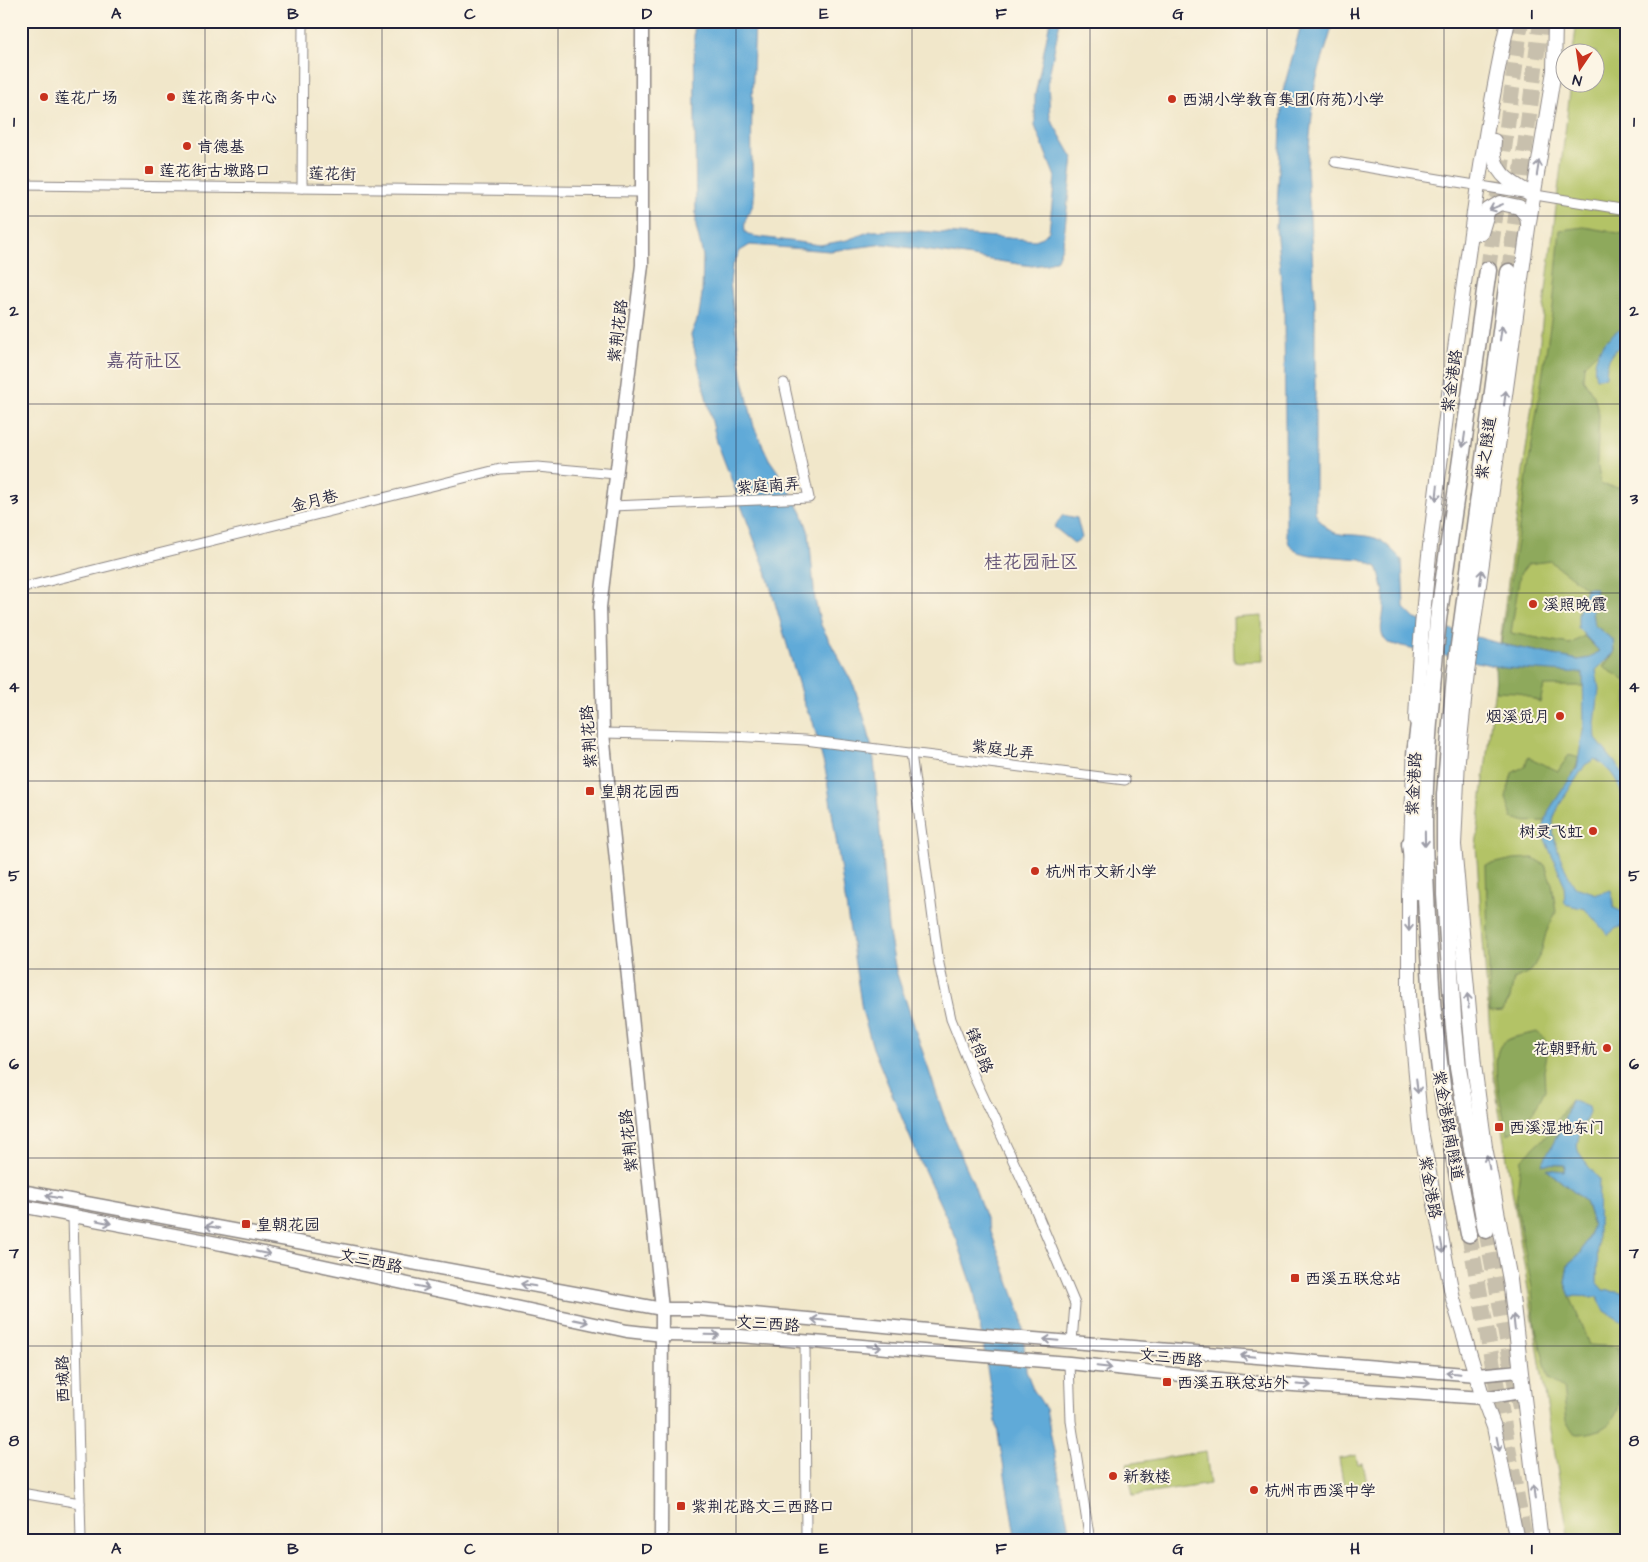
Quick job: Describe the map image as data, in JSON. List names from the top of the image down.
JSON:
{
  "streets": {
    "highway": ["紫金港路", "紫之隧道", "紫金港路南隧道"],
    "main road": ["紫荆花路", "文三西路"],
    "street": [
      "莲花街",
      "紫庭南弄",
      "金月巷",
      "紫庭北弄",
      "锋尚路",
      "西城路"
    ]
  },
  "crossings": [
    ["莲花街", "紫荆花路"],
    ["紫荆花路", "紫庭南弄"],
    ["紫荆花路", "金月巷"],
    ["紫荆花路", "紫庭北弄"],
    ["紫荆花路", "文三西路"],
    ["紫金港路", "紫之隧道"],
    ["紫金港路", "紫金港路南隧道"],
    ["紫金港路", "文三西路"],
    ["紫庭北弄", "锋尚路"],
    ["锋尚路", "文三西路"],
    ["文三西路", "西城路"]
  ],
  "districts": ["嘉荷社区", "桂花园社区"],
  "places": {
    "other": [
      "莲花广场",
      "莲花商务中心",
      "西湖小学教育集团(府苑)小学",
      "肯德基",
      "溪照晚霞",
      "烟溪觅月",
      "树灵飞虹",
      "杭州市文新小学",
      "花朝野航",
      "新教楼",
      "杭州市西溪中学"
    ],
    "transit": [
      "莲花街古墩路口",
      "皇朝花园西",
      "西溪湿地东门",
      "皇朝花园",
      "西溪五联总站",
      "西溪五联总站外",
      "紫荆花路文三西路口"
    ]
  },
  "north": "bottom",
  "grid": {
    "columns": [
      "A",
      "B",
      "C",
      "D",
      "E",
      "F",
      "G",
      "H",
      "I"
    ],
    "rows": [
      "1",
      "2",
      "3",
      "4",
      "5",
      "6",
      "7",
      "8"
    ]
  }
}
